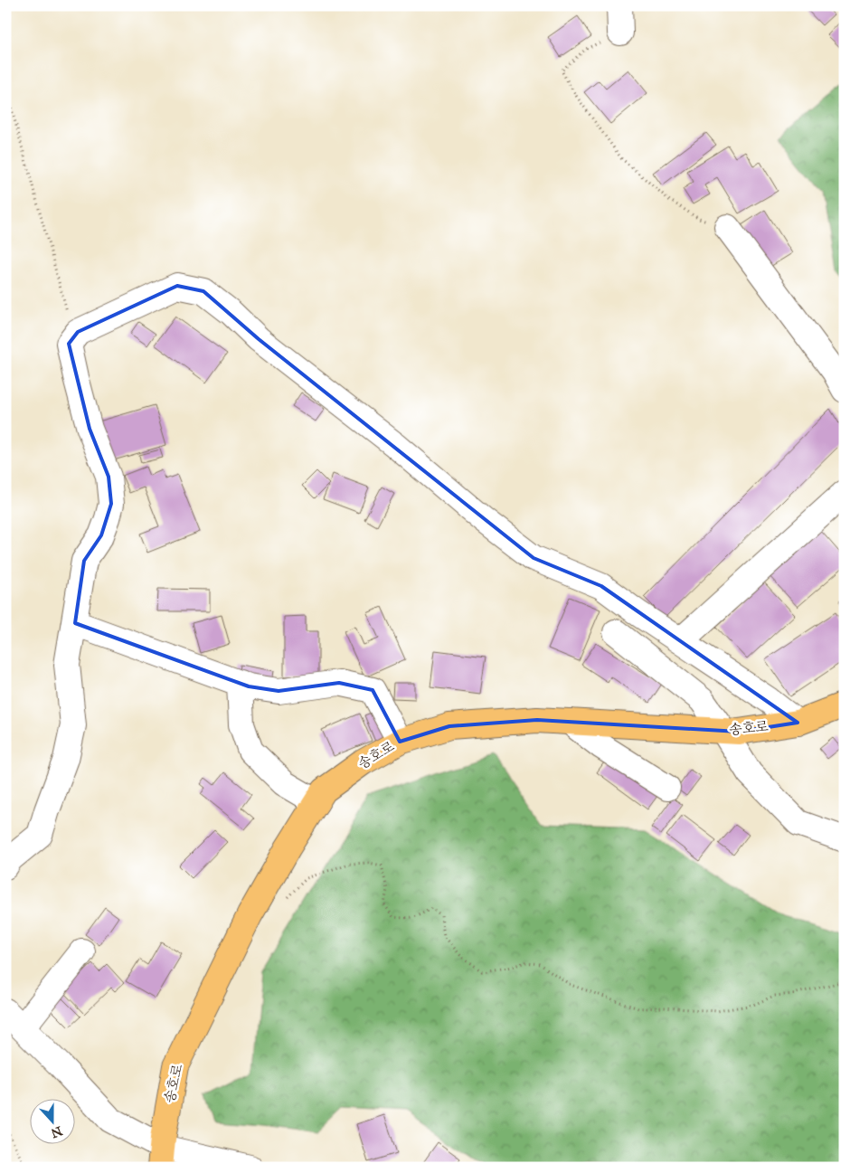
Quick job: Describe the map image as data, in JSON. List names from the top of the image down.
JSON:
{
  "streets": {
    "main road": ["송호로"]
  },
  "north": "bottom"
}
